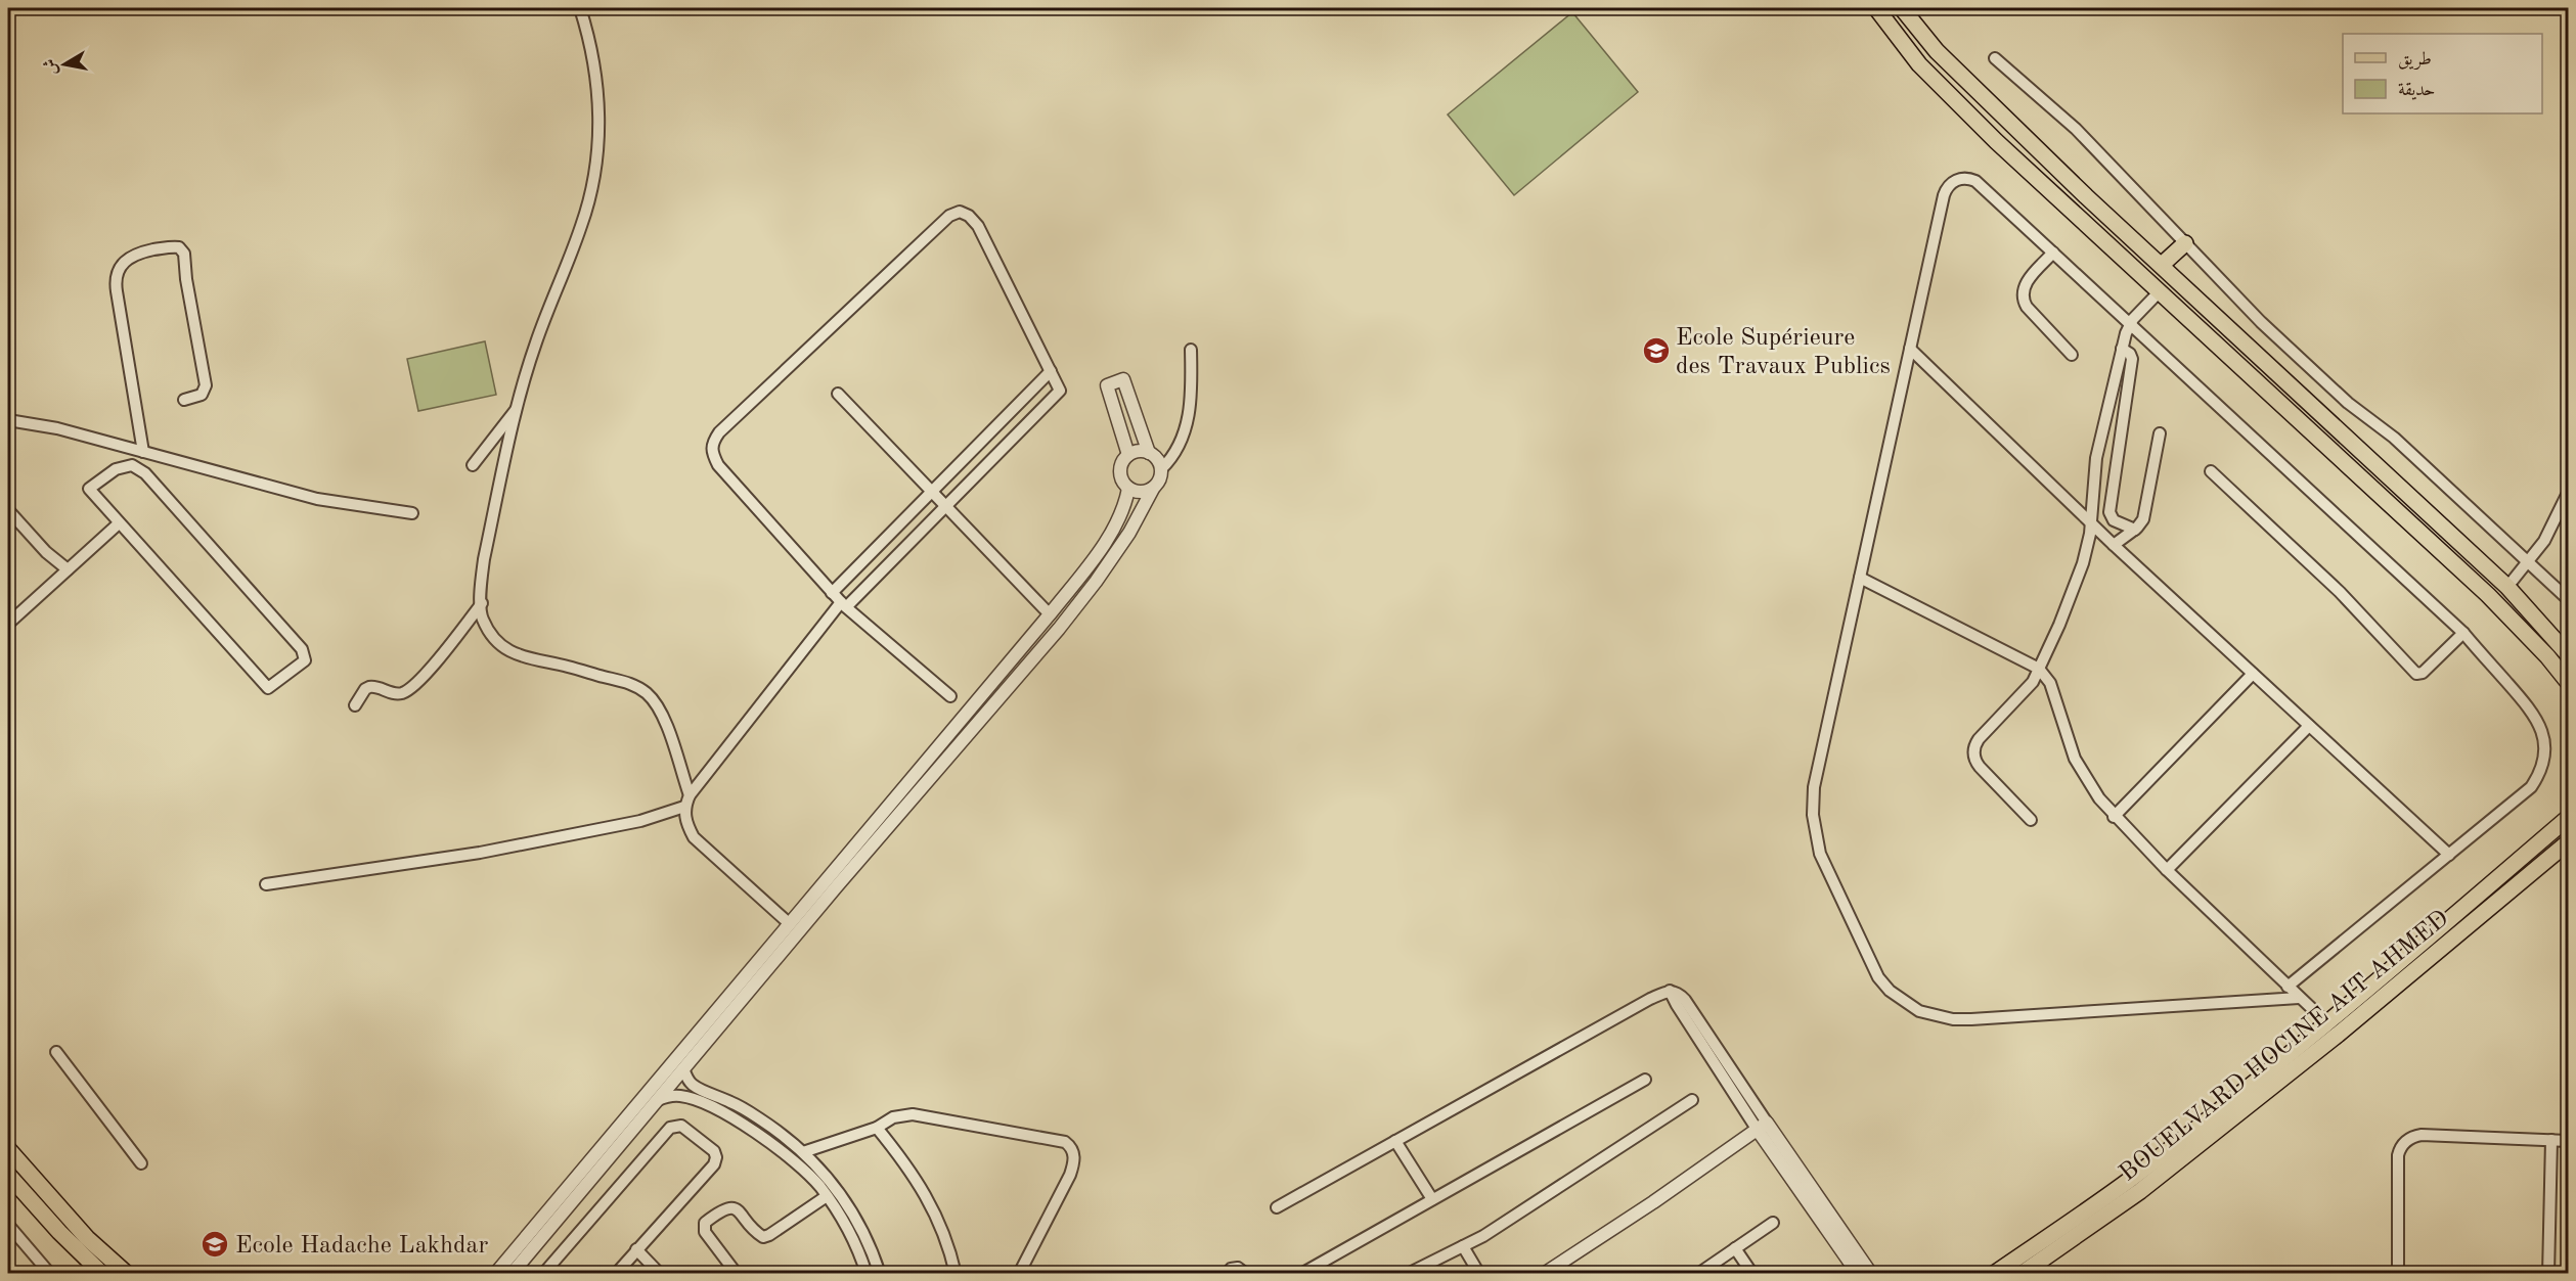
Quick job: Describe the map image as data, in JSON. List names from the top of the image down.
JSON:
{
  "streets": {
    "main road": ["BOUELVARD HOCINE AIT AHMED"]
  },
  "places": {
    "school or university": ["Ecole Supérieure des Travaux Publics", "Ecole Hadache Lakhdar"]
  },
  "legend": ["طريق", "حديقة"],
  "north": "left"
}
